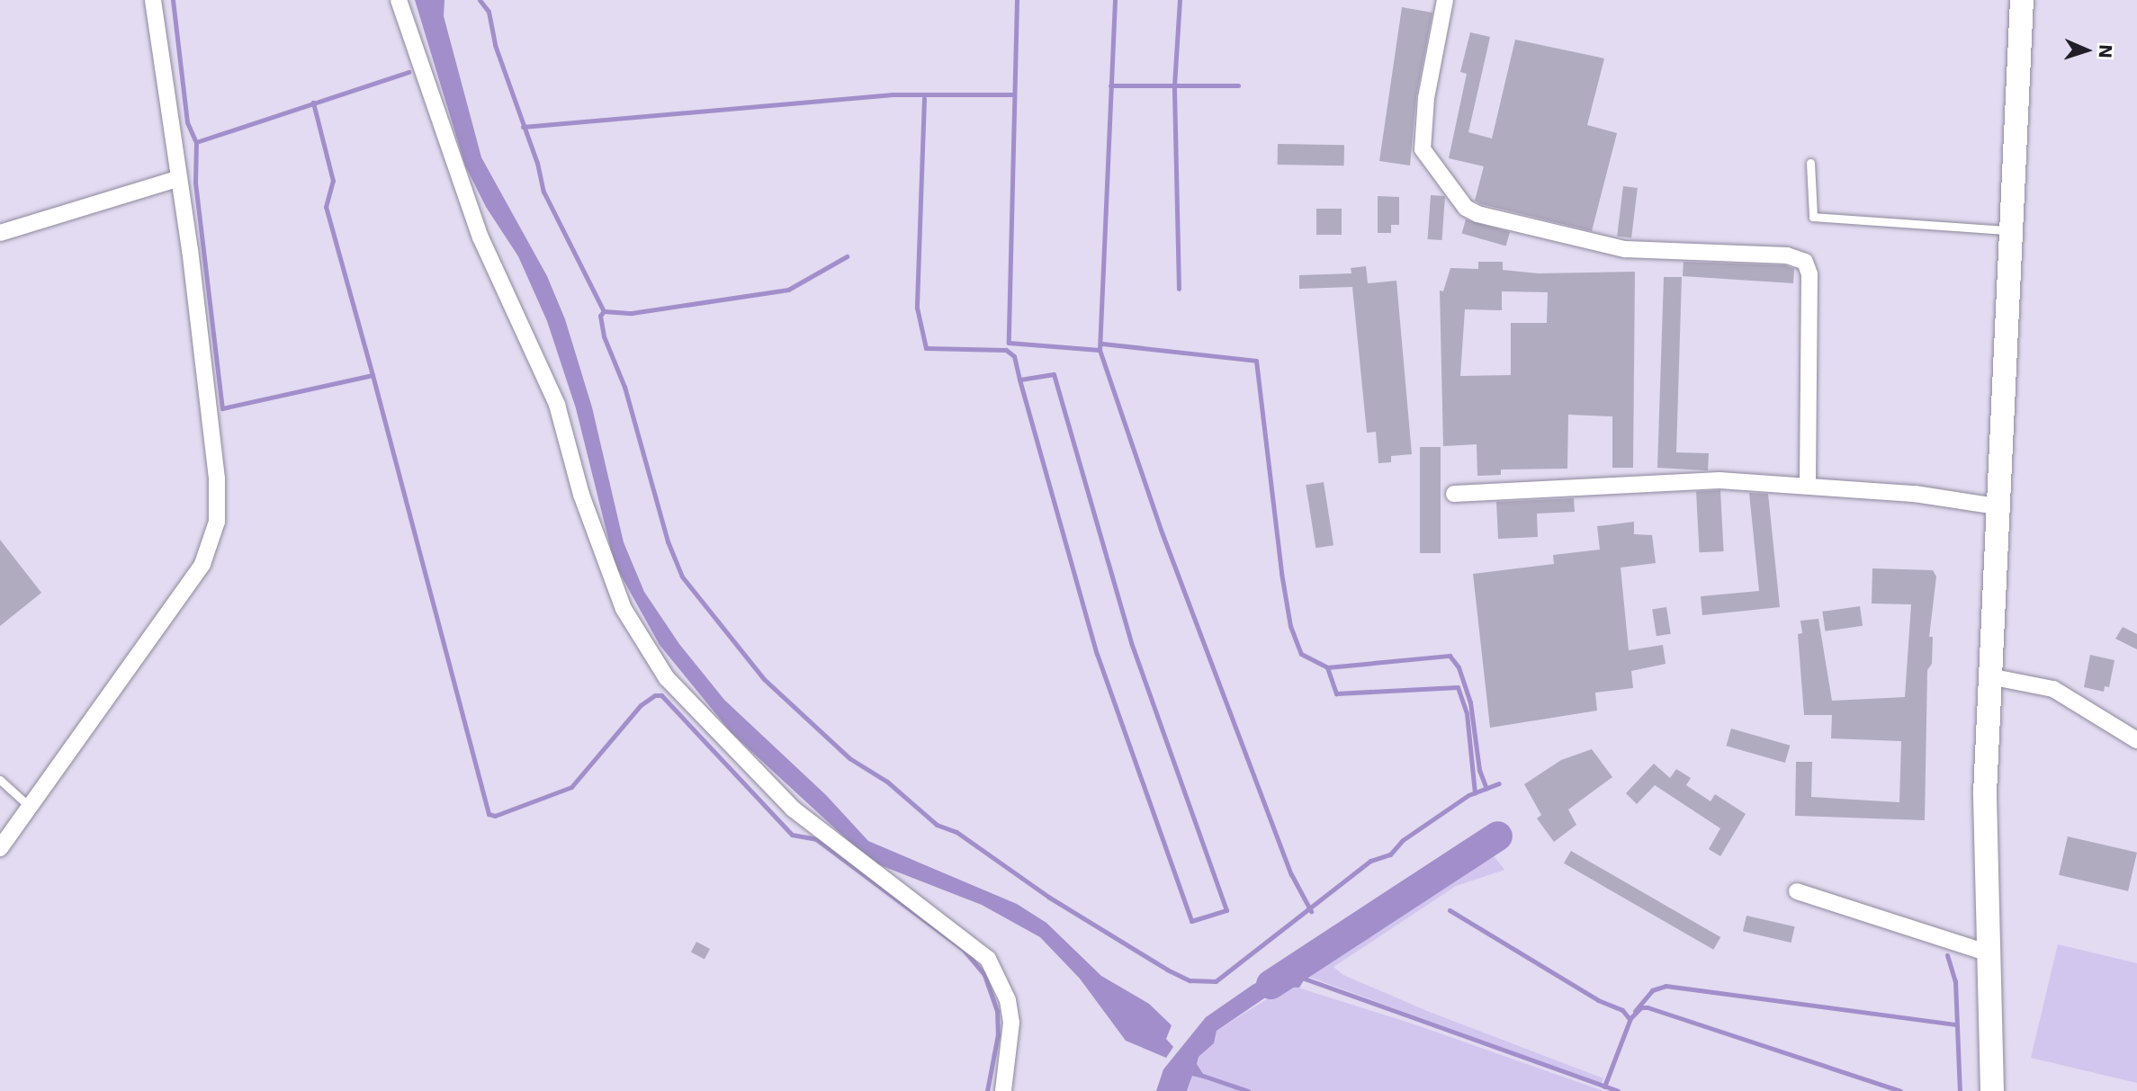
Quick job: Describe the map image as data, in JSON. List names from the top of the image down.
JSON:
{
  "north": "right"
}
